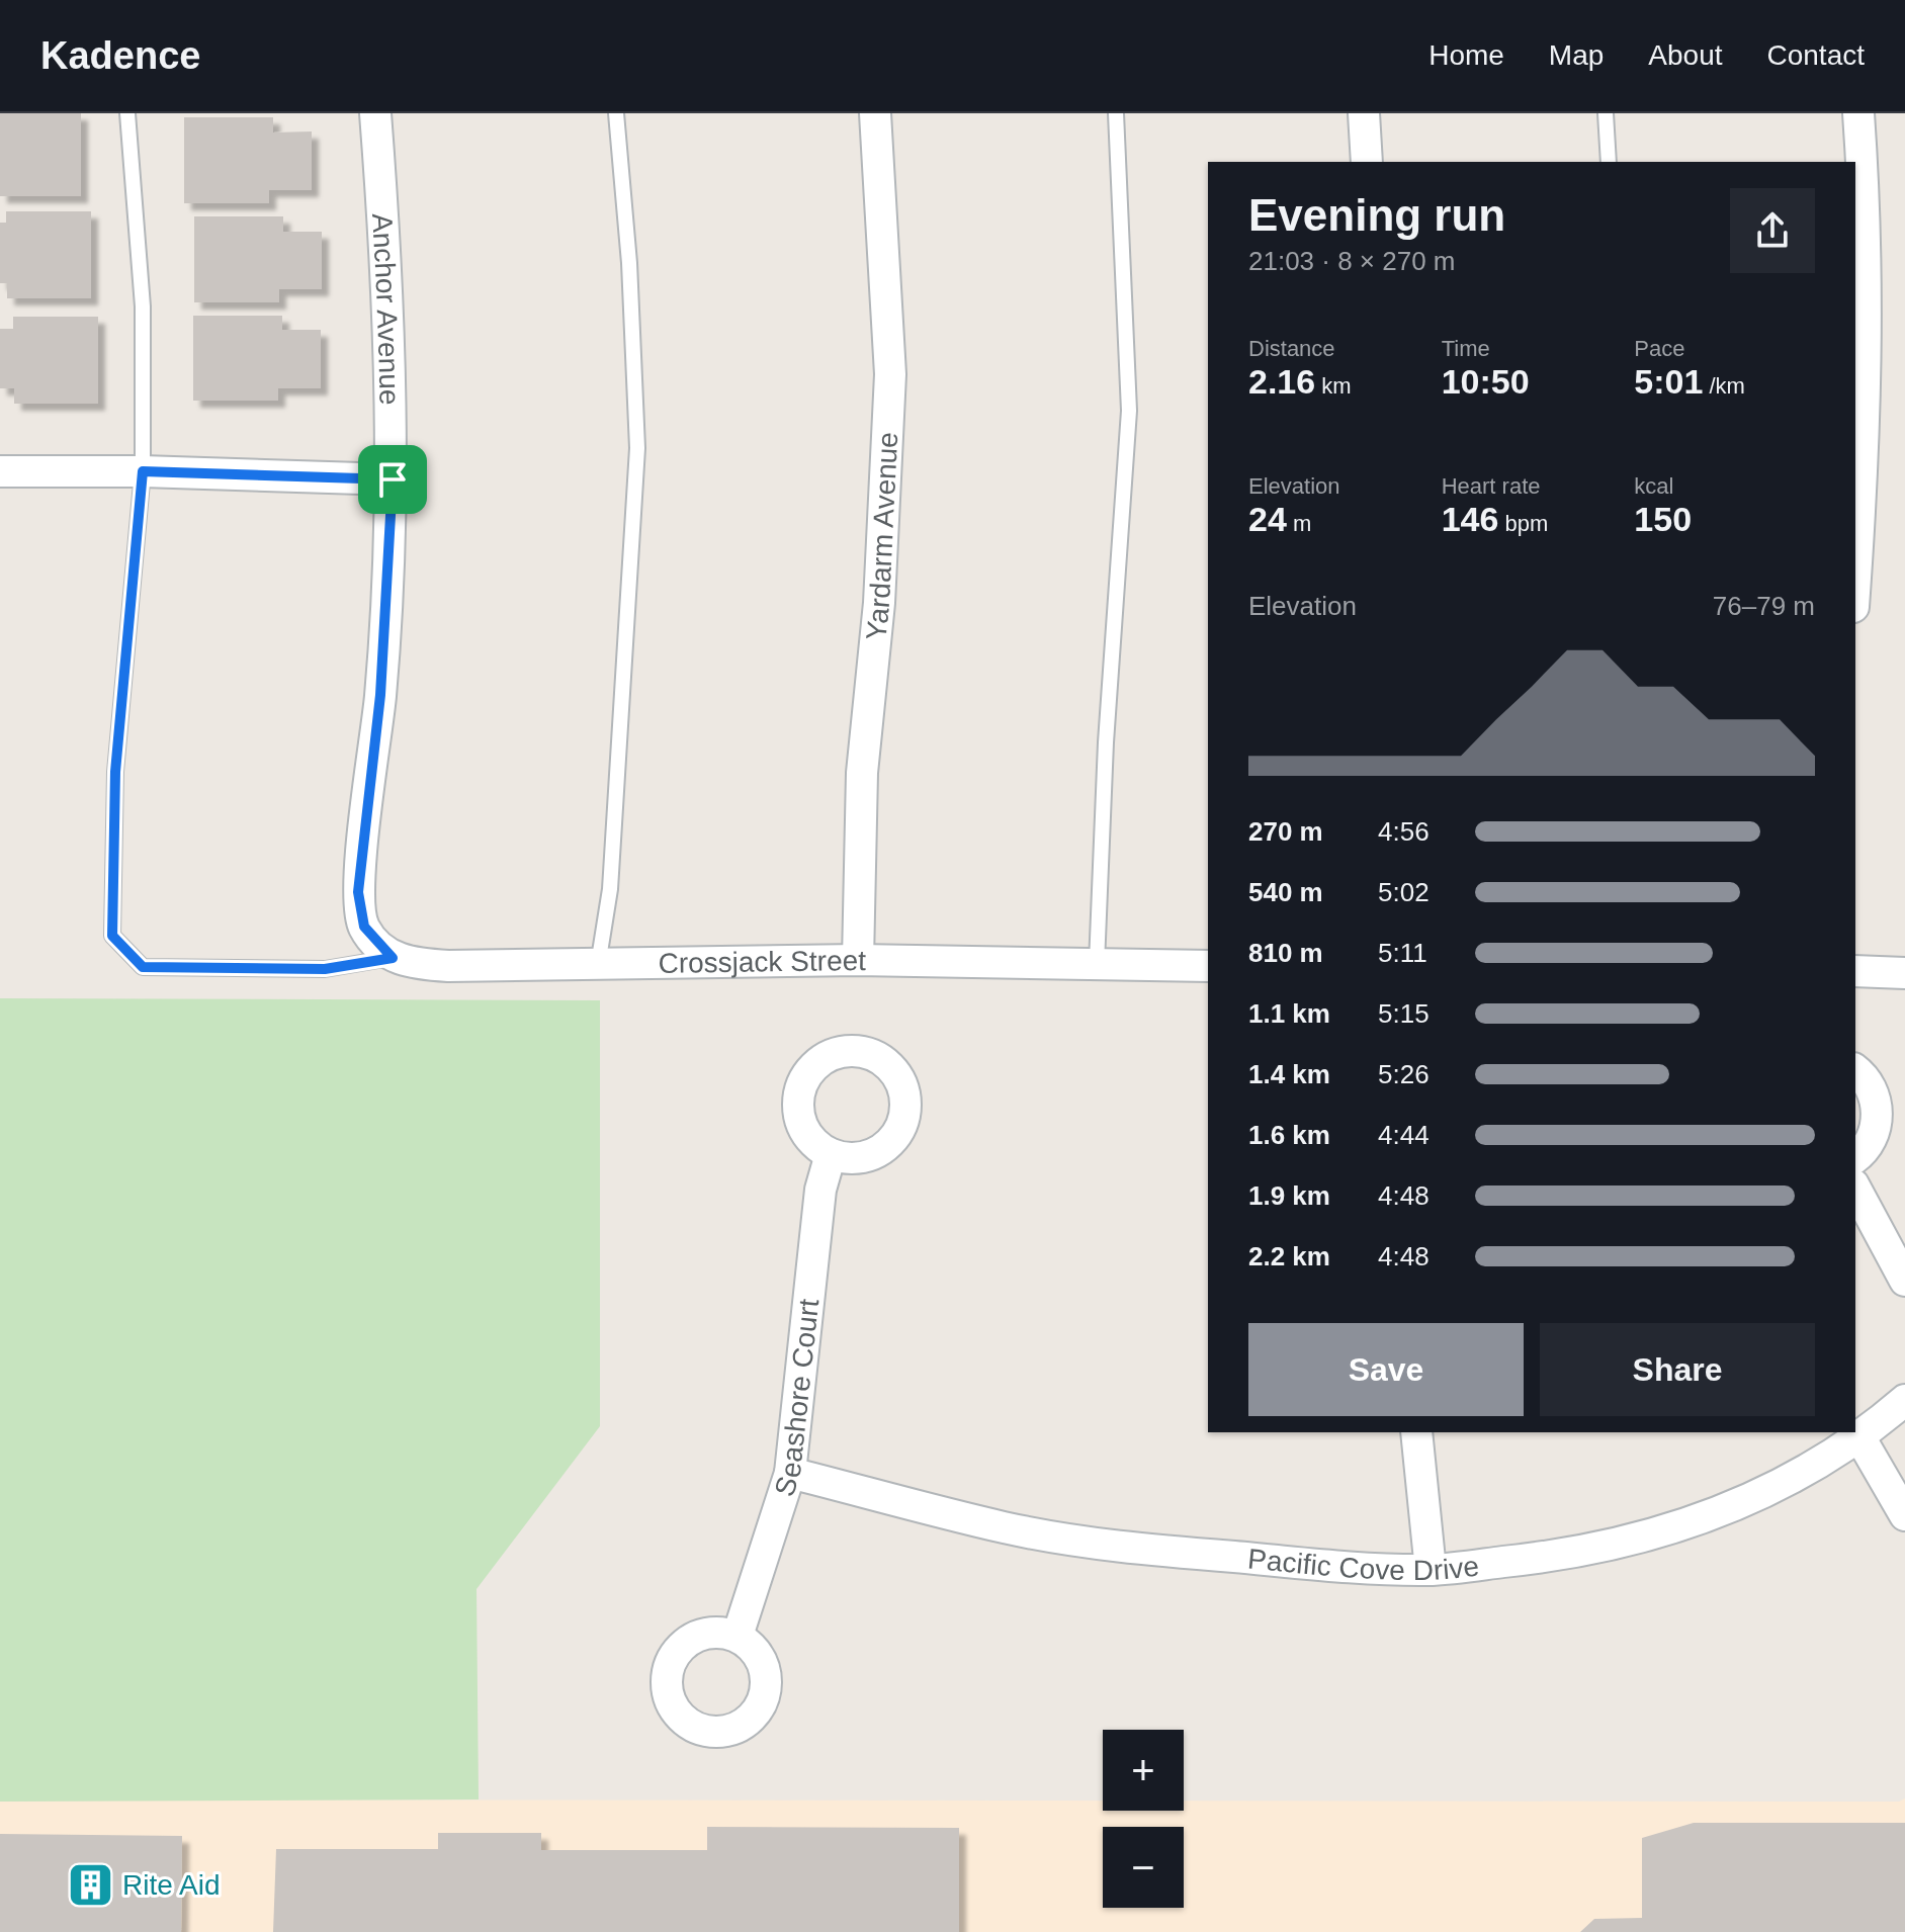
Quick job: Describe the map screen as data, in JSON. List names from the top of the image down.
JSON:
{
  "streets": {
    "street": [
      "Anchor Avenue",
      "Yardarm Avenue",
      "Crossjack Street",
      "Seashore Court",
      "Pacific Cove Drive"
    ]
  },
  "crossings": [
    ["Anchor Avenue", "Crossjack Street"],
    ["Yardarm Avenue", "Crossjack Street"],
    ["Seashore Court", "Pacific Cove Drive"]
  ],
  "places": {
    "building": ["Rite Aid"]
  },
  "page": {
    "header": "Kadence",
    "nav": [
      "Home",
      "Map",
      "About",
      "Contact"
    ],
    "heading": ["Evening run", "21:03 · 8 × 270 m"],
    "stats": [
      ["Distance", "2.16 km"],
      ["Time", "10:50"],
      ["Pace", "5:01 /km"],
      ["Elevation", "24 m"],
      ["Heart rate", "146 bpm"],
      ["kcal", "150"]
    ],
    "chart": ["Elevation", "76–79 m"],
    "list": [
      {
        "name": "270 m",
        "note": "4:56"
      },
      {
        "name": "540 m",
        "note": "5:02"
      },
      {
        "name": "810 m",
        "note": "5:11"
      },
      {
        "name": "1.1 km",
        "note": "5:15"
      },
      {
        "name": "1.4 km",
        "note": "5:26"
      },
      {
        "name": "1.6 km",
        "note": "4:44"
      },
      {
        "name": "1.9 km",
        "note": "4:48"
      },
      {
        "name": "2.2 km",
        "note": "4:48"
      }
    ],
    "buttons": ["Save", "Share"],
    "map_buttons": ["+", "−"]
  }
}
